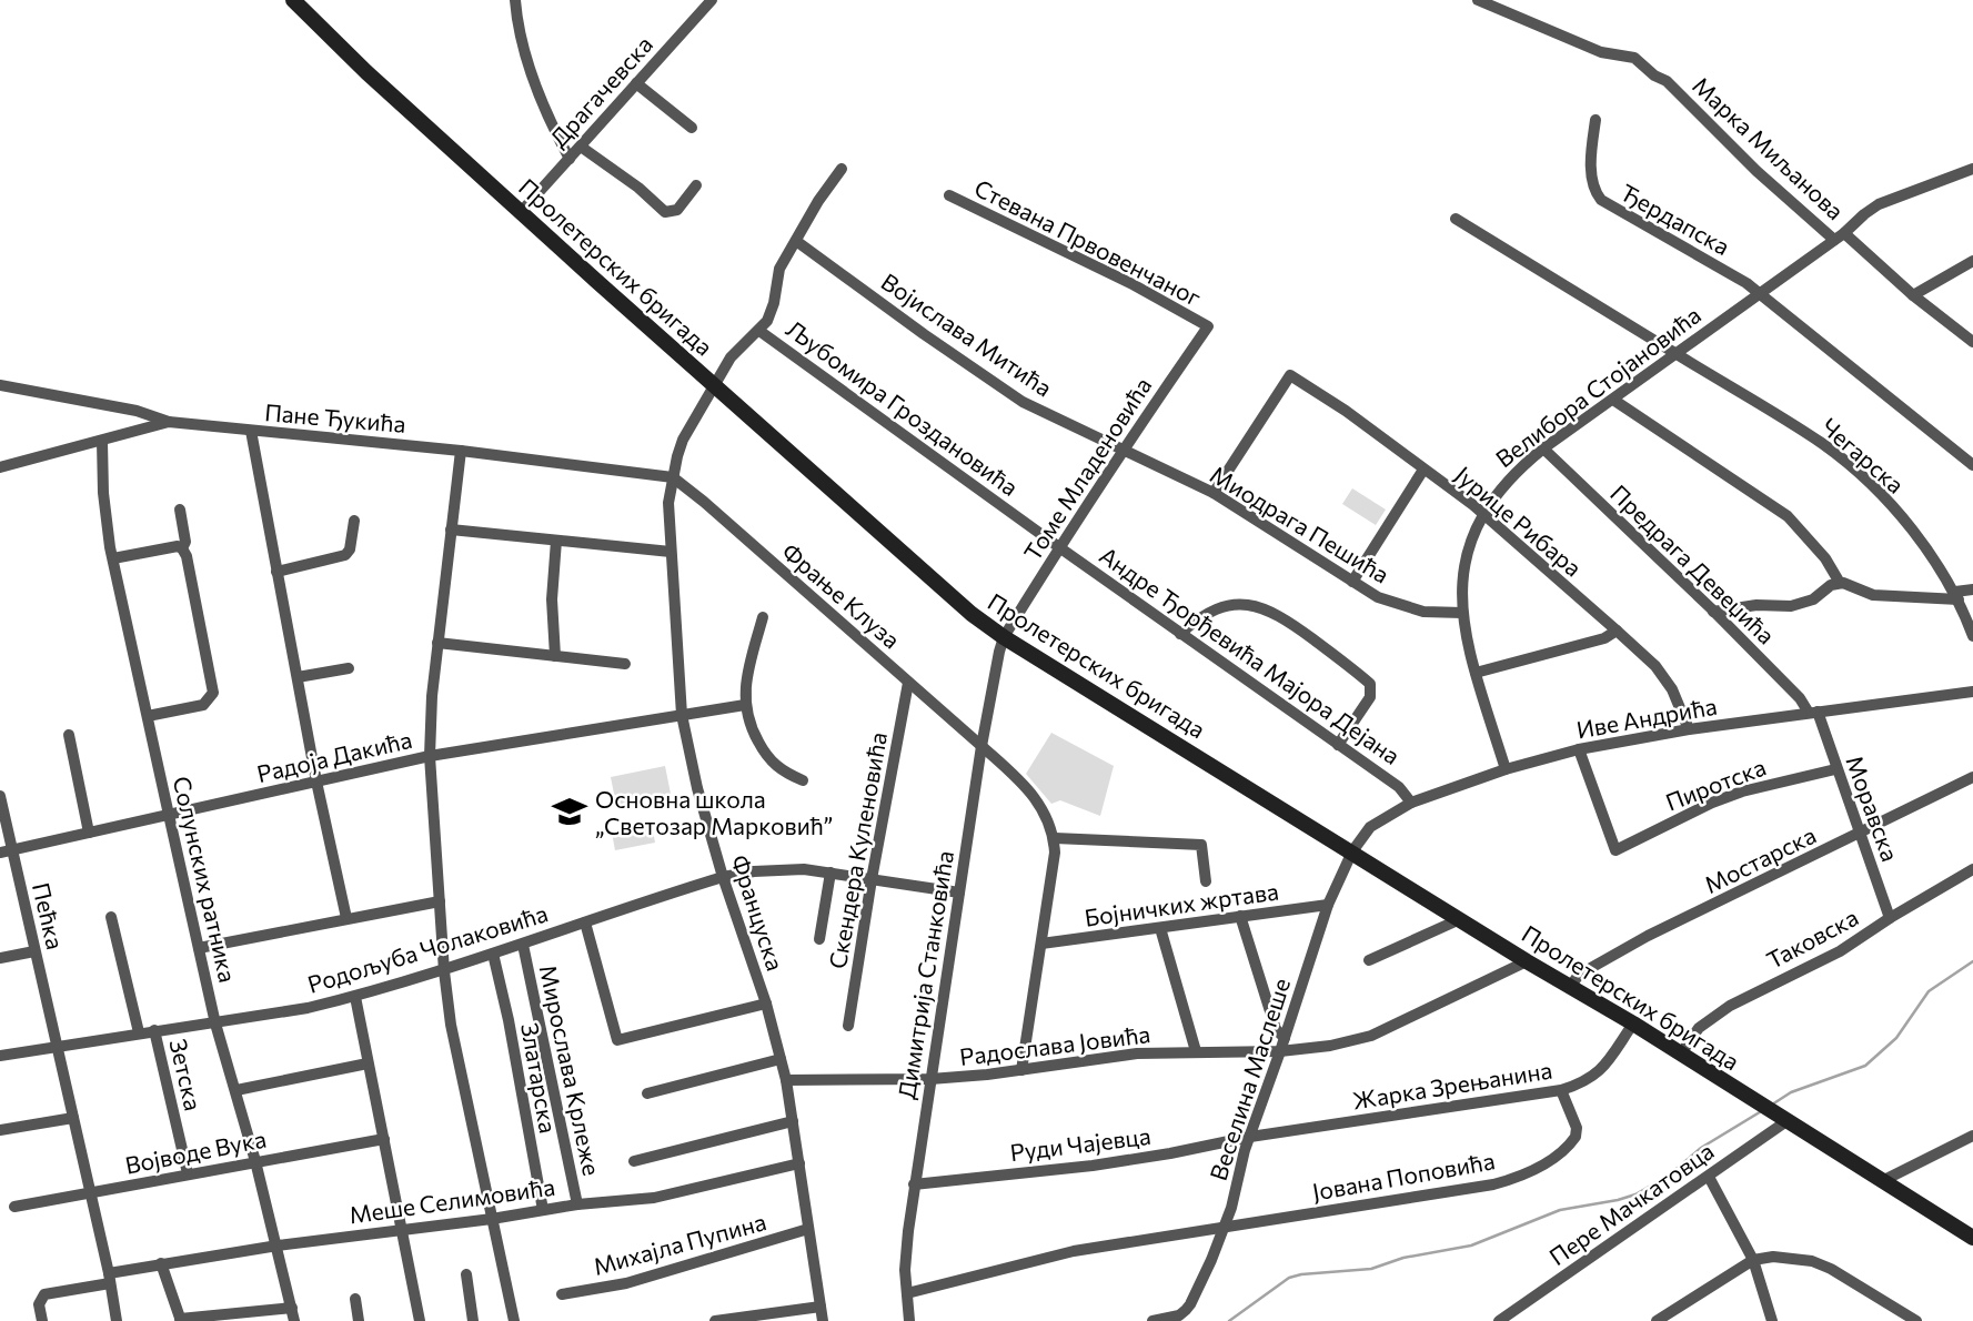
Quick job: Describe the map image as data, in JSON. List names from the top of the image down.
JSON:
{
  "streets": {
    "street": [
      "Драгачевска",
      "Марка Миљанова",
      "Ђердапска",
      "Стевана Првовенчаног",
      "Пролетерских бригада",
      "Војислава Митића",
      "Велибора Стојановића",
      "Љубомира Гроздановића",
      "Пане Ђукића",
      "Чегарска",
      "Томе Младеновића",
      "Јурице Рибара",
      "Миодрага Пешића",
      "Предрага Девеџића",
      "Фрање Клуза",
      "Андре Ђорђевића Мајора Дејана",
      "Иве Андрића",
      "Радоја Дакића",
      "Пиротска",
      "Моравска",
      "Скендера Куленовића",
      "Мостарска",
      "Солунских ратника",
      "Бојничких жртава",
      "Француска",
      "Пећка",
      "Таковска",
      "Родољуба Чолаковића",
      "Димитрија Станковића",
      "Радослава Јовића",
      "Мирослава Крлеже",
      "Зетска",
      "Златарска",
      "Веселина Маслеше",
      "Жарка Зрењанина",
      "Руди Чајевца",
      "Војводе Вука",
      "Јована Поповића",
      "Меше Селимовића",
      "Пере Мачкатовца",
      "Михајла Пупина"
    ]
  },
  "crossings": [
    ["Драгачевска", "Пролетерских бригада"],
    ["Марка Миљанова", "Велибора Стојановића"],
    ["Ђердапска", "Велибора Стојановића"],
    ["Стевана Првовенчаног", "Томе Младеновића"],
    ["Пролетерских бригада", "Томе Младеновића"],
    ["Пролетерских бригада", "Иве Андрића"],
    ["Пролетерских бригада", "Мостарска"],
    ["Пролетерских бригада", "Француска"],
    ["Пролетерских бригада", "Таковска"],
    ["Пролетерских бригада", "Димитрија Станковића"],
    ["Пролетерских бригада", "Радослава Јовића"],
    ["Пролетерских бригада", "Веселина Маслеше"],
    ["Пролетерских бригада", "Жарка Зрењанина"],
    ["Пролетерских бригада", "Пере Мачкатовца"],
    ["Војислава Митића", "Томе Младеновића"],
    ["Војислава Митића", "Миодрага Пешића"],
    ["Велибора Стојановића", "Чегарска"],
    ["Велибора Стојановића", "Јурице Рибара"],
    ["Велибора Стојановића", "Миодрага Пешића"],
    ["Велибора Стојановића", "Предрага Девеџића"],
    ["Велибора Стојановића", "Иве Андрића"],
    ["Љубомира Гроздановића", "Томе Младеновића"],
    ["Љубомира Гроздановића", "Андре Ђорђевића Мајора Дејана"],
    ["Љубомира Гроздановића", "Француска"],
    ["Пане Ђукића", "Фрање Клуза"],
    ["Пане Ђукића", "Солунских ратника"],
    ["Пане Ђукића", "Француска"],
    ["Томе Младеновића", "Миодрага Пешића"],
    ["Томе Младеновића", "Андре Ђорђевића Мајора Дејана"],
    ["Томе Младеновића", "Димитрија Станковића"],
    ["Јурице Рибара", "Миодрага Пешића"],
    ["Јурице Рибара", "Иве Андрића"],
    ["Предрага Девеџића", "Иве Андрића"],
    ["Предрага Девеџића", "Моравска"],
    ["Фрање Клуза", "Скендера Куленовића"],
    ["Фрање Клуза", "Француска"],
    ["Фрање Клуза", "Димитрија Станковића"],
    ["Андре Ђорђевића Мајора Дејана", "Иве Андрића"],
    ["Иве Андрића", "Пиротска"],
    ["Иве Андрића", "Моравска"],
    ["Иве Андрића", "Веселина Маслеше"],
    ["Радоја Дакића", "Солунских ратника"],
    ["Радоја Дакића", "Француска"],
    ["Радоја Дакића", "Пећка"],
    ["Пиротска", "Моравска"],
    ["Моравска", "Мостарска"],
    ["Моравска", "Таковска"],
    ["Скендера Куленовића", "Родољуба Чолаковића"],
    ["Солунских ратника", "Родољуба Чолаковића"],
    ["Солунских ратника", "Војводе Вука"],
    ["Солунских ратника", "Меше Селимовића"],
    ["Бојничких жртава", "Веселина Маслеше"],
    ["Француска", "Родољуба Чолаковића"],
    ["Француска", "Радослава Јовића"],
    ["Француска", "Меше Селимовића"],
    ["Француска", "Михајла Пупина"],
    ["Пећка", "Родољуба Чолаковића"],
    ["Пећка", "Војводе Вука"],
    ["Пећка", "Меше Селимовића"],
    ["Родољуба Чолаковића", "Димитрија Станковића"],
    ["Родољуба Чолаковића", "Мирослава Крлеже"],
    ["Родољуба Чолаковића", "Зетска"],
    ["Родољуба Чолаковића", "Златарска"],
    ["Димитрија Станковића", "Радослава Јовића"],
    ["Димитрија Станковића", "Руди Чајевца"],
    ["Радослава Јовића", "Веселина Маслеше"],
    ["Мирослава Крлеже", "Меше Селимовића"],
    ["Зетска", "Војводе Вука"],
    ["Златарска", "Меше Селимовића"],
    ["Веселина Маслеше", "Жарка Зрењанина"],
    ["Веселина Маслеше", "Руди Чајевца"],
    ["Веселина Маслеше", "Јована Поповића"],
    ["Жарка Зрењанина", "Руди Чајевца"],
    ["Жарка Зрењанина", "Јована Поповића"]
  ],
  "places": {
    "school or university": ["Основна школа „Светозар Марковић”"]
  }
}
